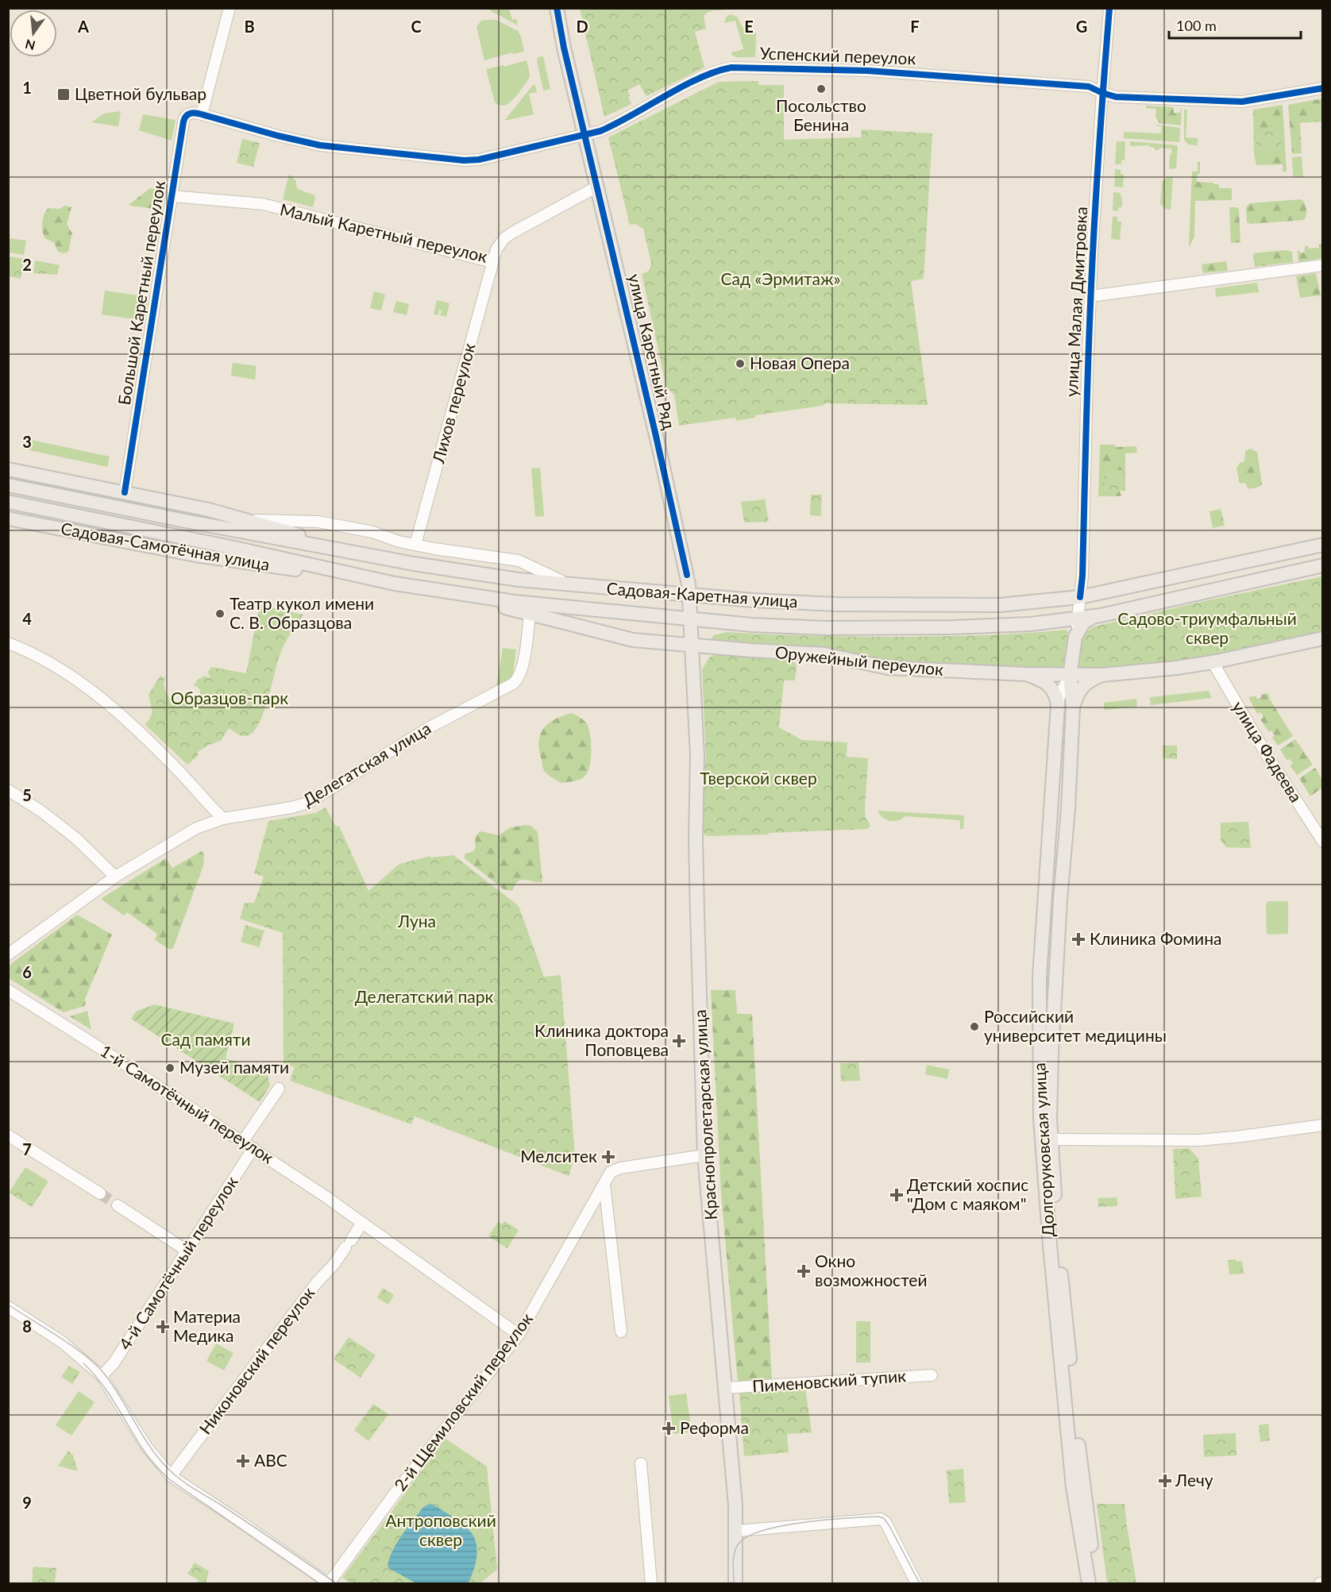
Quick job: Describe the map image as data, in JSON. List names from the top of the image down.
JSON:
{
  "streets": {
    "main road": [
      "улица Каретный Ряд",
      "Садовая-Самотёчная улица",
      "Садовая-Каретная улица",
      "Оружейный переулок",
      "Краснопролетарская улица",
      "Долгоруковская улица"
    ],
    "street": [
      "Успенский переулок",
      "Малый Каретный переулок",
      "Большой Каретный переулок",
      "улица Малая Дмитровка",
      "Лихов переулок",
      "улица Фадеева",
      "Делегатская улица",
      "1-й Самотёчный переулок",
      "4-й Самотёчный переулок",
      "Никоновский переулок",
      "Пименовский тупик",
      "2-й Щемиловский переулок"
    ]
  },
  "crossings": [
    ["Успенский переулок", "Большой Каретный переулок"],
    ["Успенский переулок", "улица Малая Дмитровка"],
    ["Успенский переулок", "улица Каретный Ряд"],
    ["Малый Каретный переулок", "Большой Каретный переулок"],
    ["Малый Каретный переулок", "улица Каретный Ряд"],
    ["Малый Каретный переулок", "Лихов переулок"],
    ["улица Малая Дмитровка", "Садовая-Каретная улица"],
    ["улица Каретный Ряд", "Садовая-Каретная улица"],
    ["улица Каретный Ряд", "Оружейный переулок"],
    ["улица Каретный Ряд", "Краснопролетарская улица"],
    ["Садовая-Самотёчная улица", "Садовая-Каретная улица"],
    ["Садовая-Каретная улица", "Оружейный переулок"],
    ["Садовая-Каретная улица", "Делегатская улица"],
    ["Садовая-Каретная улица", "Краснопролетарская улица"],
    ["Оружейный переулок", "Краснопролетарская улица"],
    ["Оружейный переулок", "Долгоруковская улица"],
    ["1-й Самотёчный переулок", "4-й Самотёчный переулок"],
    ["1-й Самотёчный переулок", "Никоновский переулок"],
    ["1-й Самотёчный переулок", "2-й Щемиловский переулок"],
    ["Краснопролетарская улица", "Пименовский тупик"],
    ["Краснопролетарская улица", "2-й Щемиловский переулок"]
  ],
  "parks": [
    "Сад «Эрмитаж»",
    "Садово-триумфальный сквер",
    "Образцов-парк",
    "Тверской сквер",
    "Луна",
    "Делегатский парк",
    "Сад памяти",
    "Антроповский сквер"
  ],
  "places": {
    "other": [
      "Посольство Бенина",
      "Новая Опера",
      "Театр кукол имени С. В. Образцова",
      "Российский университет медицины",
      "Музей памяти"
    ],
    "transit": ["Цветной бульвар"],
    "health": [
      "Клиника Фомина",
      "Клиника доктора Поповцева",
      "Мелситек",
      "Детский хоспис \"Дом с маяком\"",
      "Окно возможностей",
      "Материа Медика",
      "Реформа",
      "ABC",
      "Лечу"
    ]
  },
  "scale_bar": "100 m",
  "north": "bottom",
  "grid": {
    "columns": [
      "A",
      "B",
      "C",
      "D",
      "E",
      "F",
      "G"
    ],
    "rows": [
      "1",
      "2",
      "3",
      "4",
      "5",
      "6",
      "7",
      "8",
      "9"
    ]
  }
}
